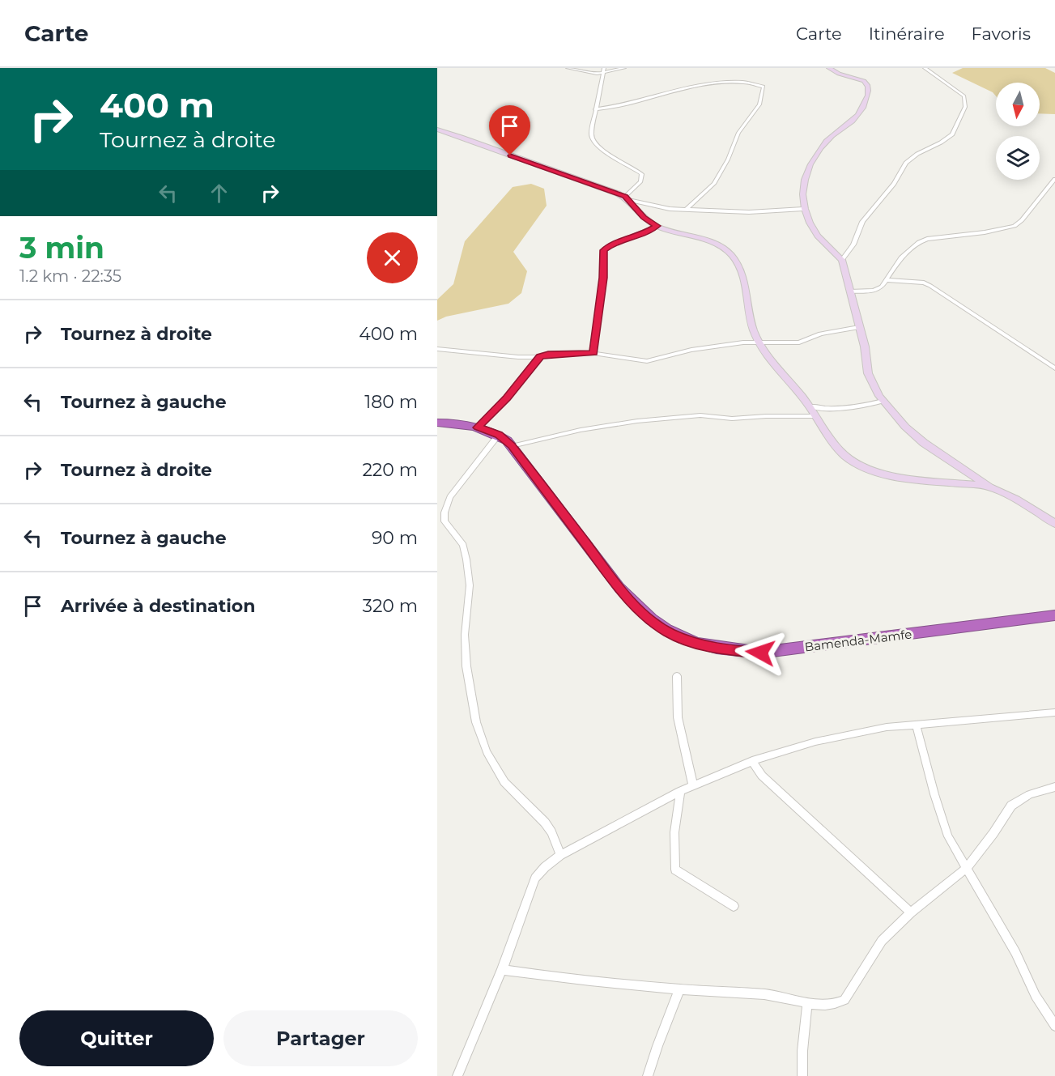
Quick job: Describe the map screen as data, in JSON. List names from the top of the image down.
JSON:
{
  "streets": {
    "highway": ["Bamenda-Mamfe"]
  },
  "north": "bottom",
  "page": {
    "header": "Carte",
    "nav": ["Carte", "Itinéraire", "Favoris"],
    "turn": ["400 m", "Tournez à droite"],
    "heading": ["3 min", "1.2 km · 22:35"],
    "list": [
      {
        "name": "Tournez à droite",
        "value": "400 m"
      },
      {
        "name": "Tournez à gauche",
        "value": "180 m"
      },
      {
        "name": "Tournez à droite",
        "value": "220 m"
      },
      {
        "name": "Tournez à gauche",
        "value": "90 m"
      },
      {
        "name": "Arrivée à destination",
        "value": "320 m"
      }
    ],
    "buttons": ["Quitter", "Partager"]
  }
}
